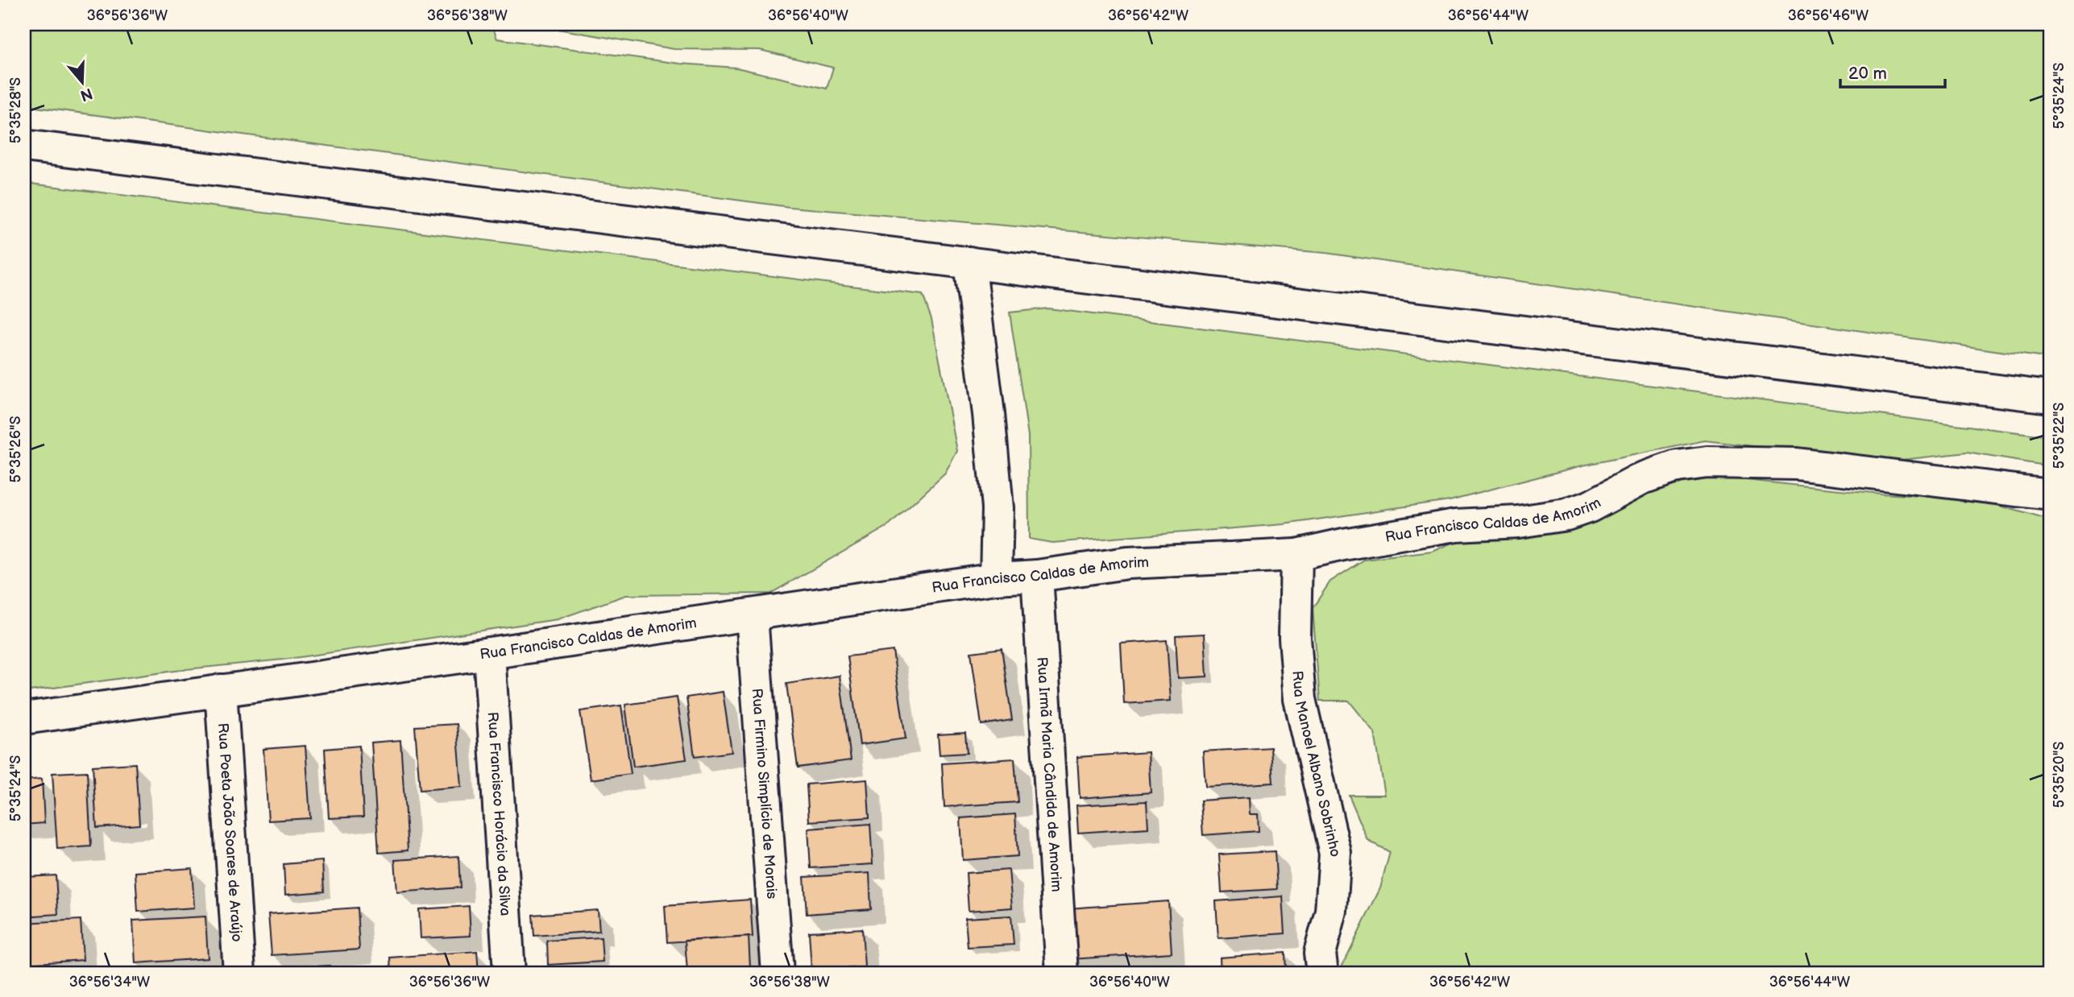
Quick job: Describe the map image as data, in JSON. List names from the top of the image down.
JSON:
{
  "streets": {
    "main road": [
      "Rua Francisco Caldas de Amorim",
      "Rua Manoel Albano Sobrinho",
      "Rua Irmã Maria Cândida de Amorim",
      "Rua Firmino Simplício de Morais",
      "Rua Francisco Horácio da Silva",
      "Rua Poeta João Soares de Araújo"
    ]
  },
  "crossings": [
    ["Rua Francisco Caldas de Amorim", "Rua Manoel Albano Sobrinho"],
    ["Rua Francisco Caldas de Amorim", "Rua Irmã Maria Cândida de Amorim"],
    ["Rua Francisco Caldas de Amorim", "Rua Firmino Simplício de Morais"],
    ["Rua Francisco Caldas de Amorim", "Rua Francisco Horácio da Silva"],
    ["Rua Francisco Caldas de Amorim", "Rua Poeta João Soares de Araújo"]
  ],
  "scale_bar": "20 m",
  "north": "bottom",
  "coordinates": [
    "36°56'36\"W",
    "36°56'38\"W",
    "36°56'40\"W",
    "36°56'42\"W",
    "36°56'44\"W",
    "36°56'46\"W",
    "5°35'24\"S",
    "5°35'28\"S",
    "5°35'22\"S",
    "5°35'26\"S",
    "5°35'20\"S",
    "36°56'34\"W"
  ]
}
